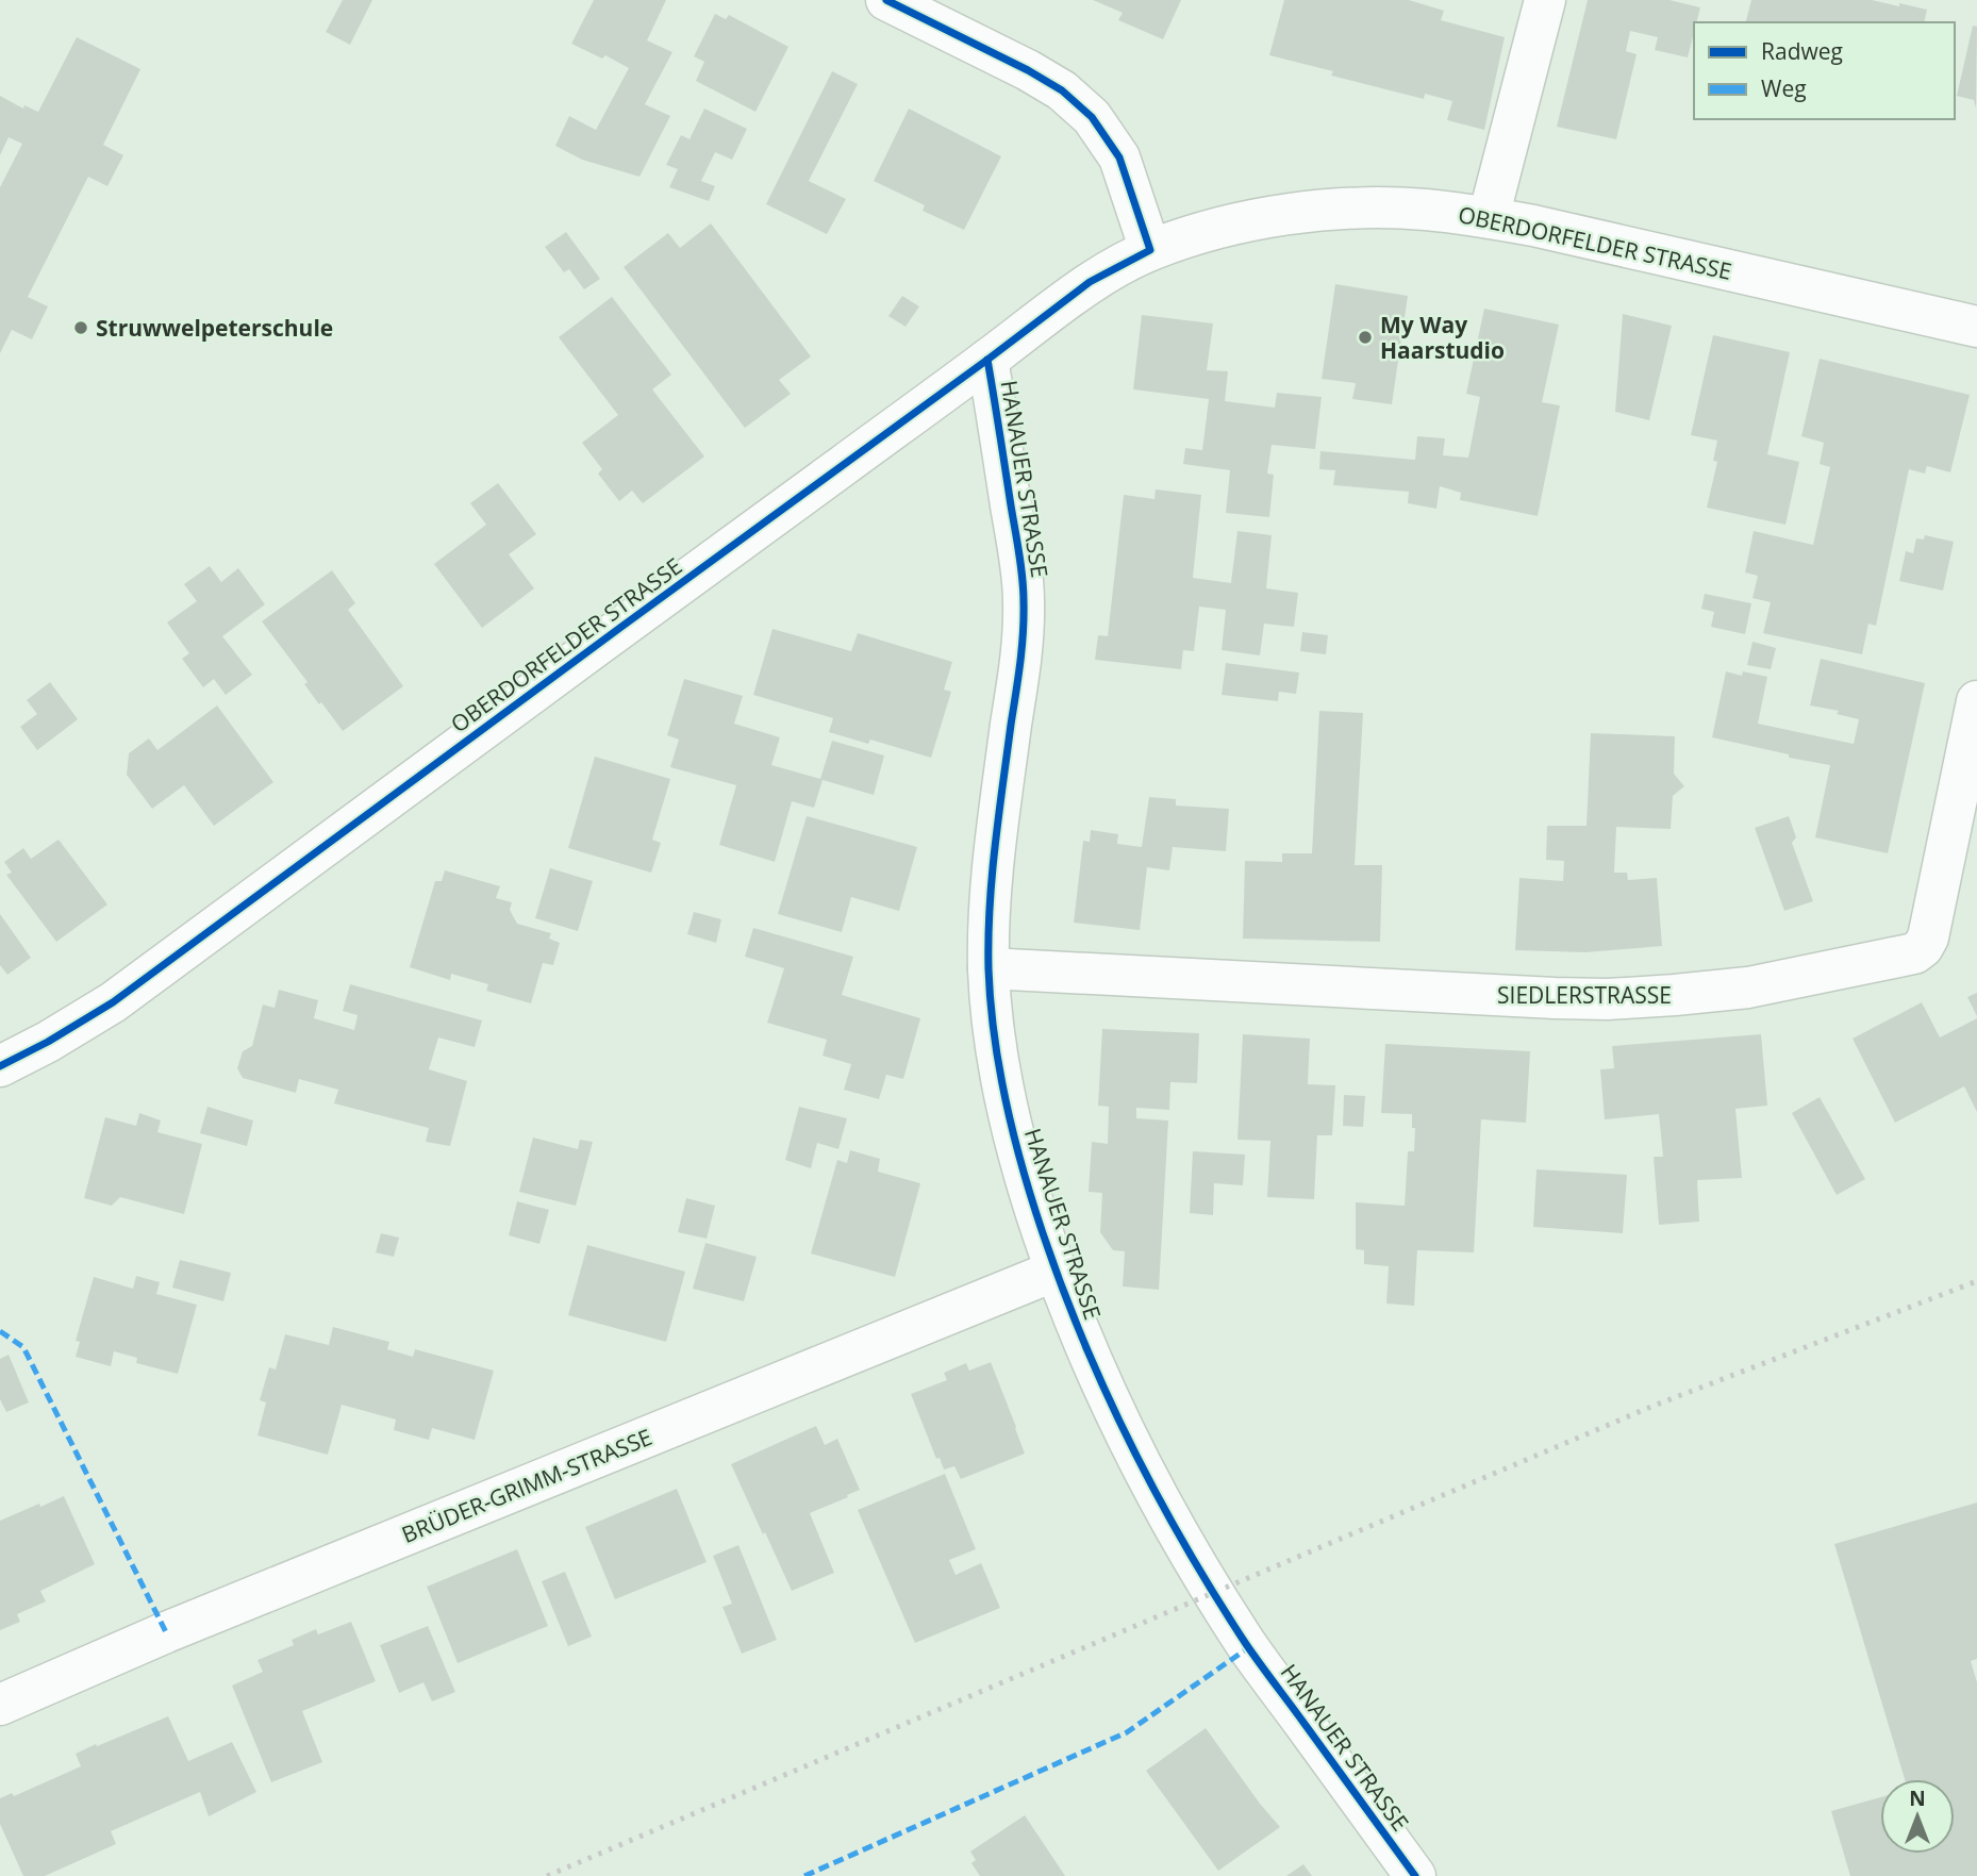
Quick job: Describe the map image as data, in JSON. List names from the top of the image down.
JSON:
{
  "streets": {
    "street": [
      "OBERDORFELDER STRASSE",
      "HANAUER STRASSE",
      "SIEDLERSTRASSE",
      "BRÜDER-GRIMM-STRASSE"
    ]
  },
  "crossings": [
    ["OBERDORFELDER STRASSE", "HANAUER STRASSE"],
    ["HANAUER STRASSE", "SIEDLERSTRASSE"],
    ["HANAUER STRASSE", "BRÜDER-GRIMM-STRASSE"]
  ],
  "places": ["Struwwelpeterschule", "My Way Haarstudio"],
  "legend": ["Radweg", "Weg"],
  "north": "top"
}
